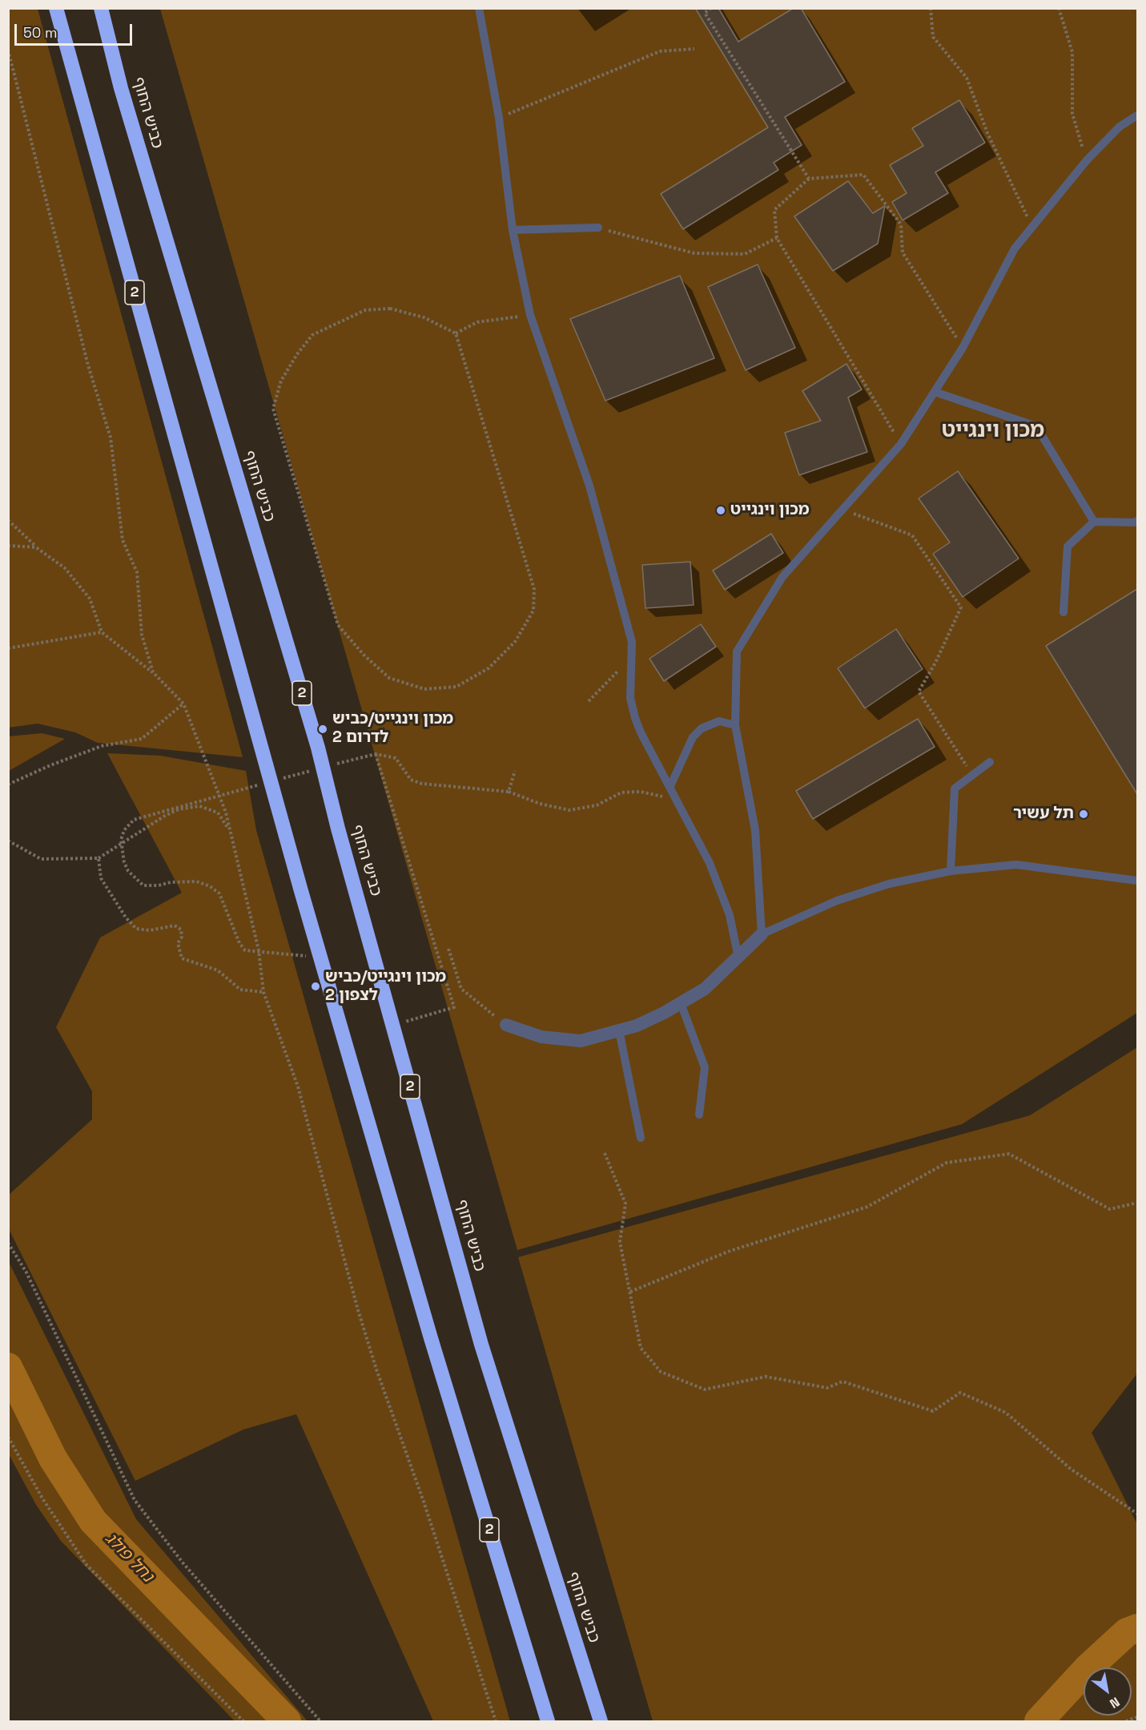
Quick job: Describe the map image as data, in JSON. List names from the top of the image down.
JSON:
{
  "streets": {
    "highway": ["כביש החוף", "2"]
  },
  "districts": ["מכון וינגייט"],
  "water": ["נחל פולג"],
  "places": [
    "מכון וינגייט",
    "מכון וינגייט/כביש 2 לדרום",
    "תל עשיר",
    "מכון וינגייט/כביש 2 לצפון"
  ],
  "scale_bar": "50 m",
  "north": "bottom right"
}
